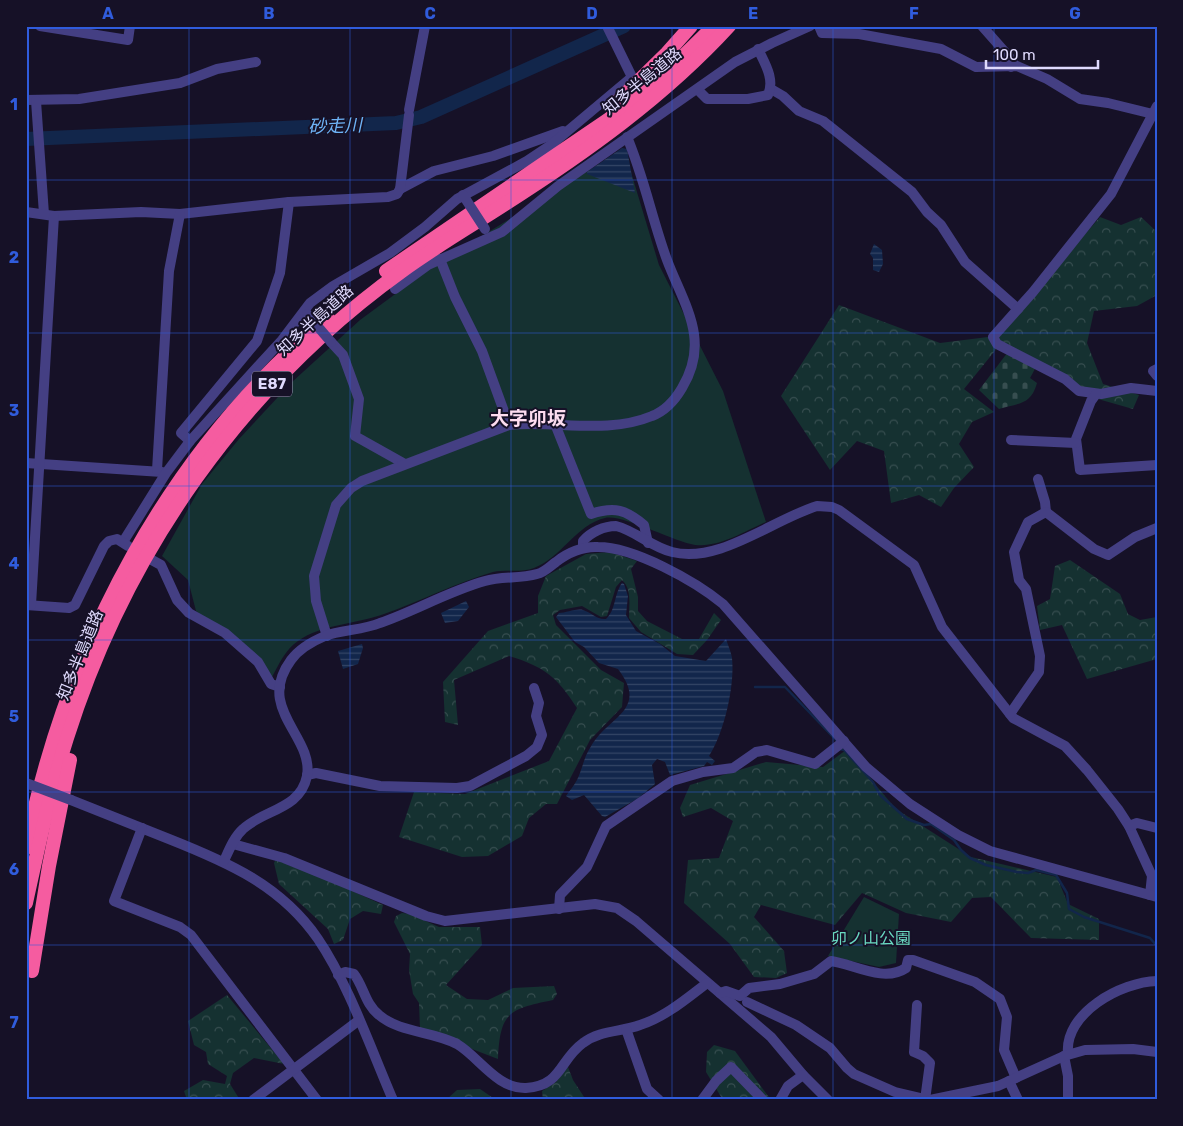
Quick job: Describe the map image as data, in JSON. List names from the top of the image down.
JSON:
{
  "streets": {
    "highway": ["知多半島道路", "E87"]
  },
  "districts": ["大字卯坂"],
  "water": ["砂走川"],
  "parks": ["卯ノ山公園"],
  "scale_bar": "100 m",
  "grid": {
    "columns": [
      "A",
      "B",
      "C",
      "D",
      "E",
      "F",
      "G"
    ],
    "rows": [
      "1",
      "2",
      "3",
      "4",
      "5",
      "6",
      "7"
    ]
  }
}
